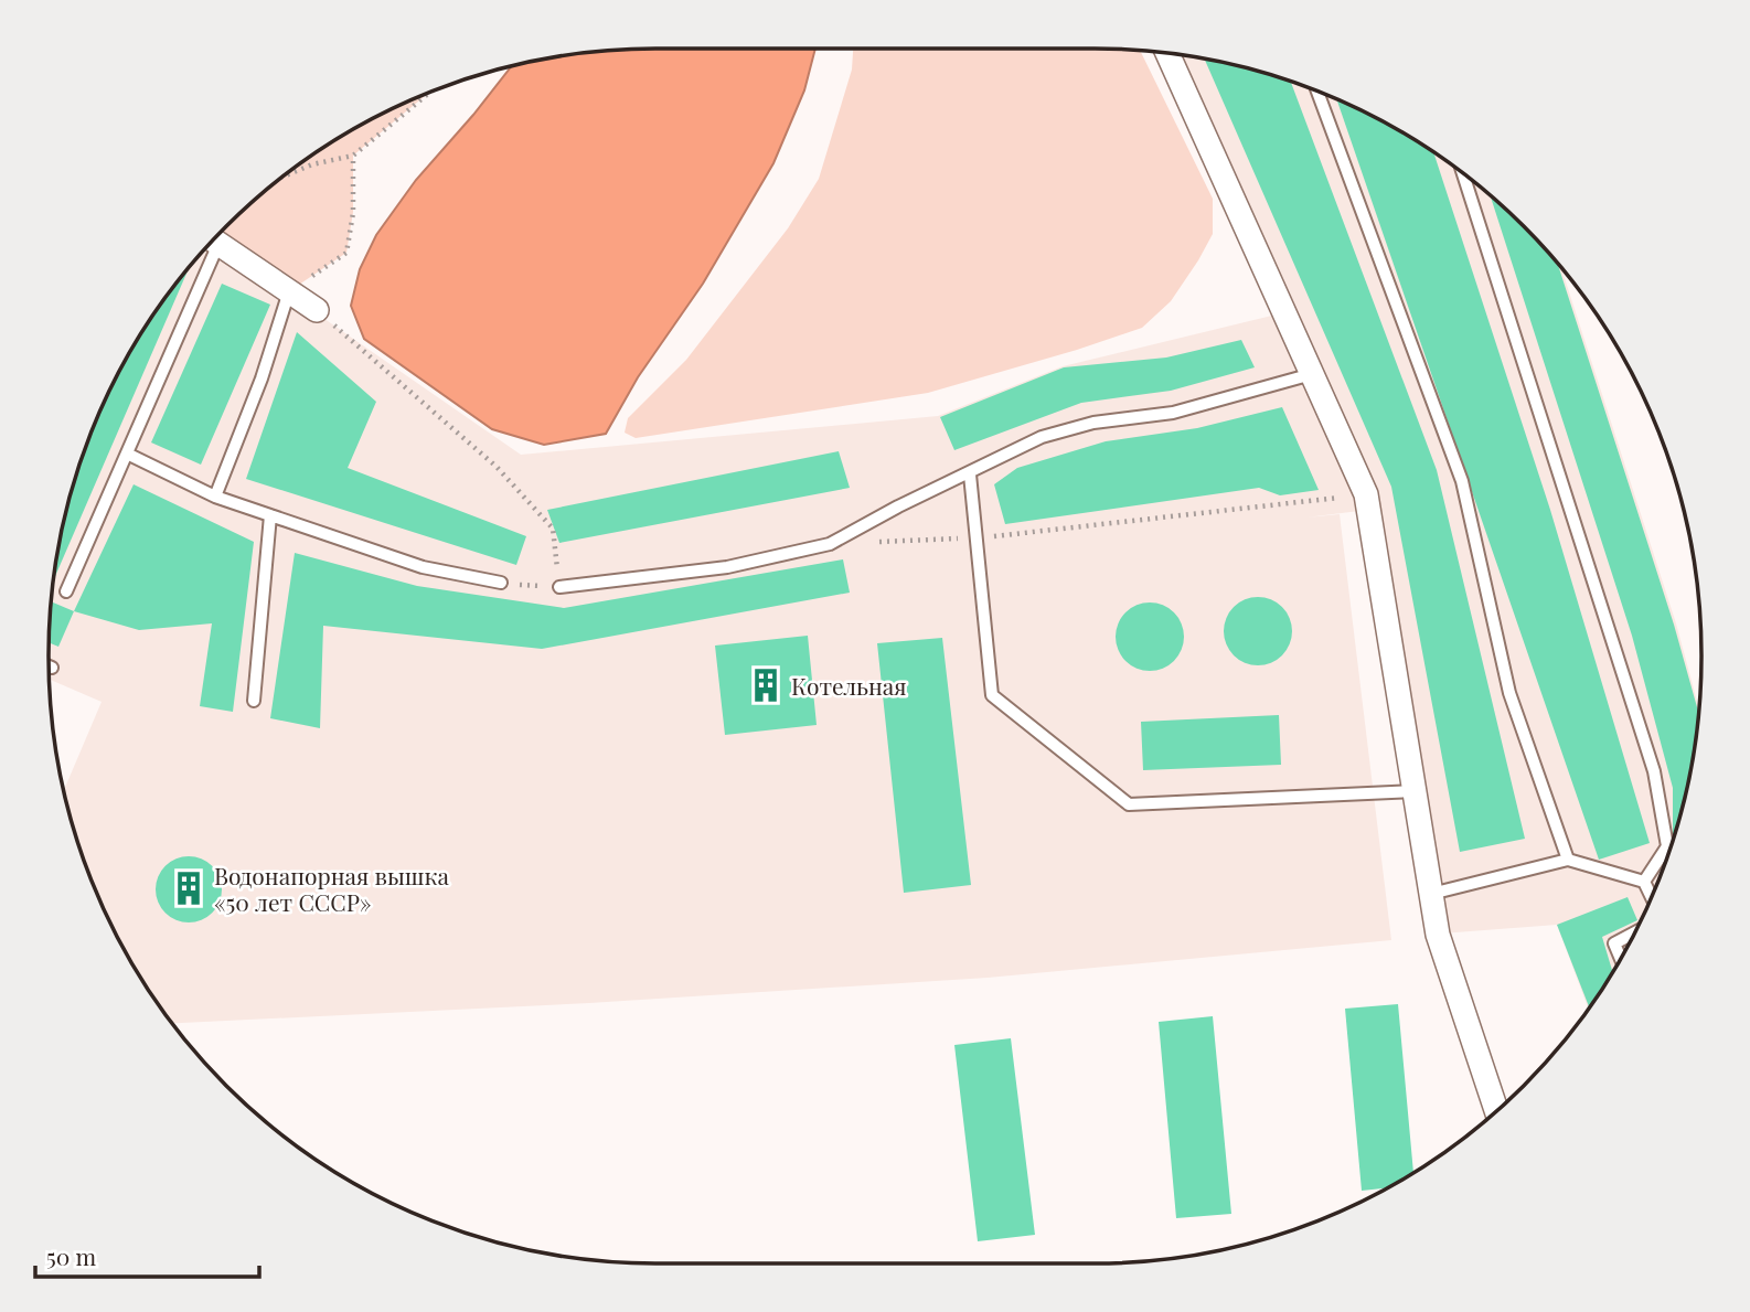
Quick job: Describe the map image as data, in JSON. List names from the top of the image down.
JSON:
{
  "places": {
    "building": ["Котельная", "Водонапорная вышка «50 лет СССР»"]
  },
  "scale_bar": "50 m"
}
